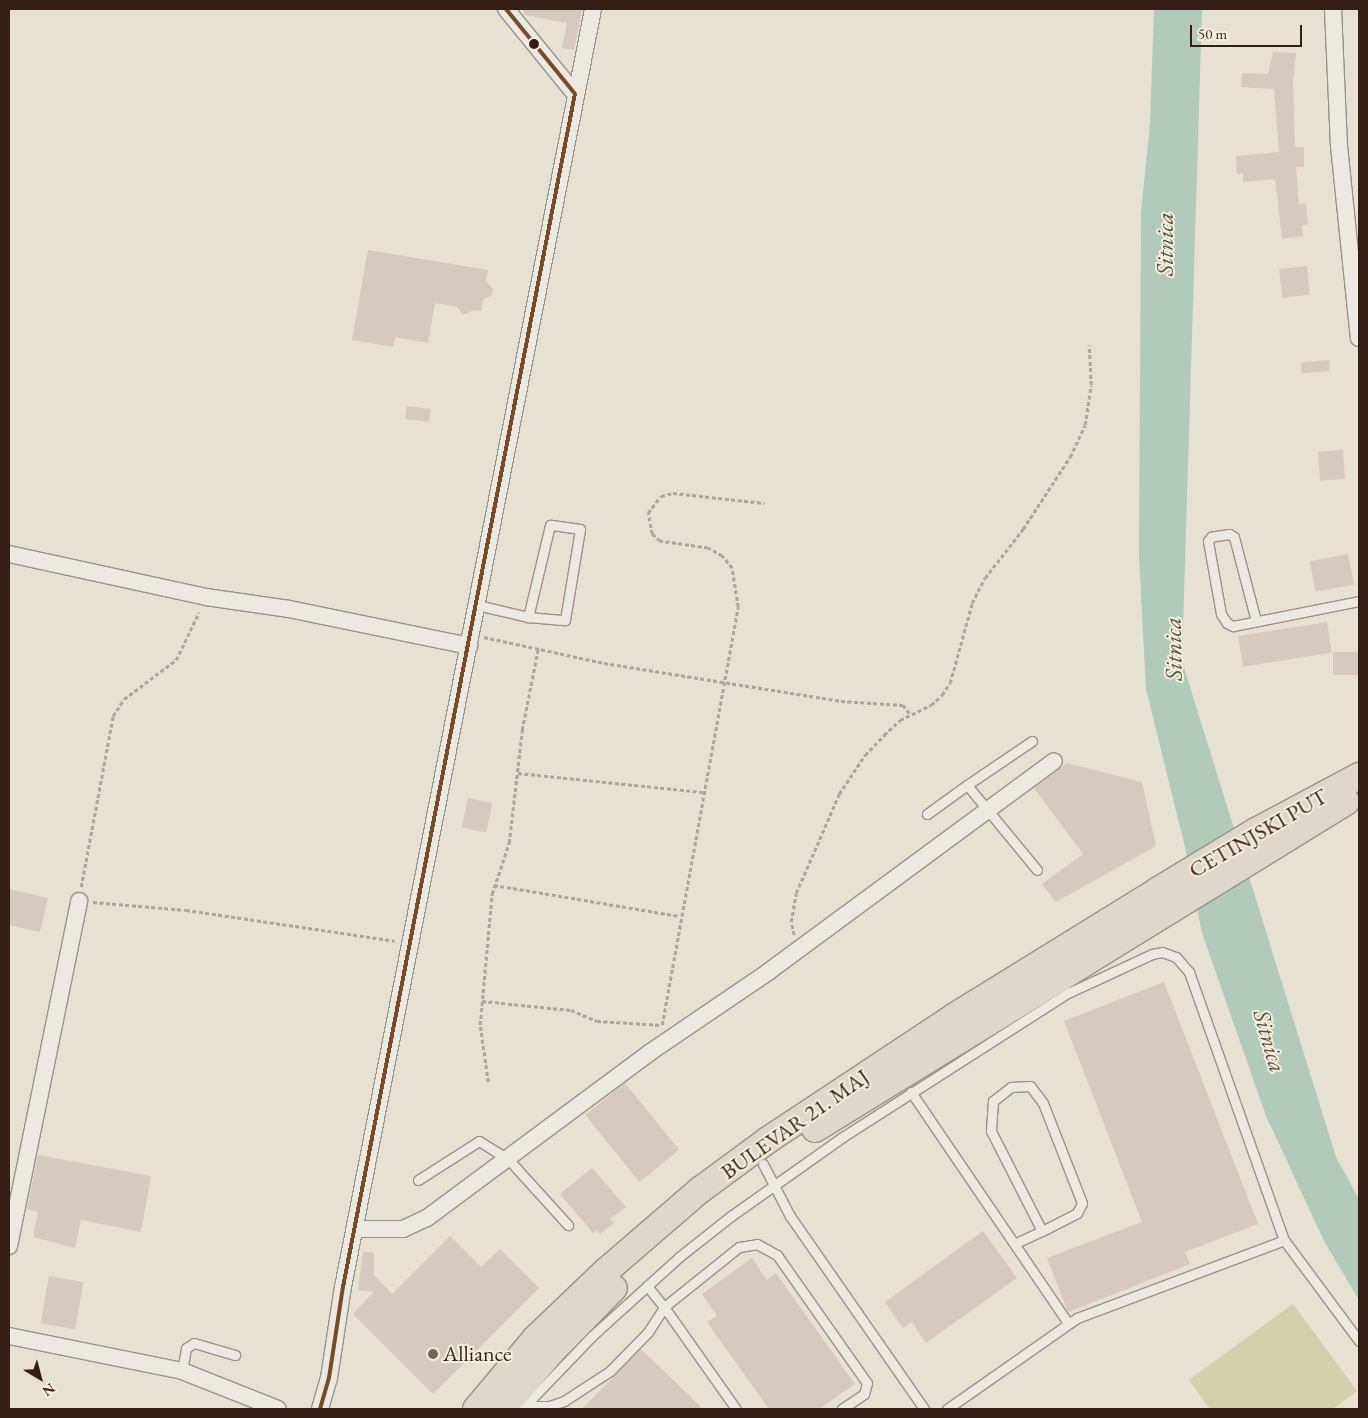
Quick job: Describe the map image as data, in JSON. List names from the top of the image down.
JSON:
{
  "streets": {
    "main road": ["CETINJSKI PUT", "BULEVAR 21. MAJ"]
  },
  "crossings": [
    ["CETINJSKI PUT", "BULEVAR 21. MAJ"]
  ],
  "water": ["Sitnica"],
  "places": ["Alliance"],
  "scale_bar": "50 m",
  "north": "bottom right"
}
